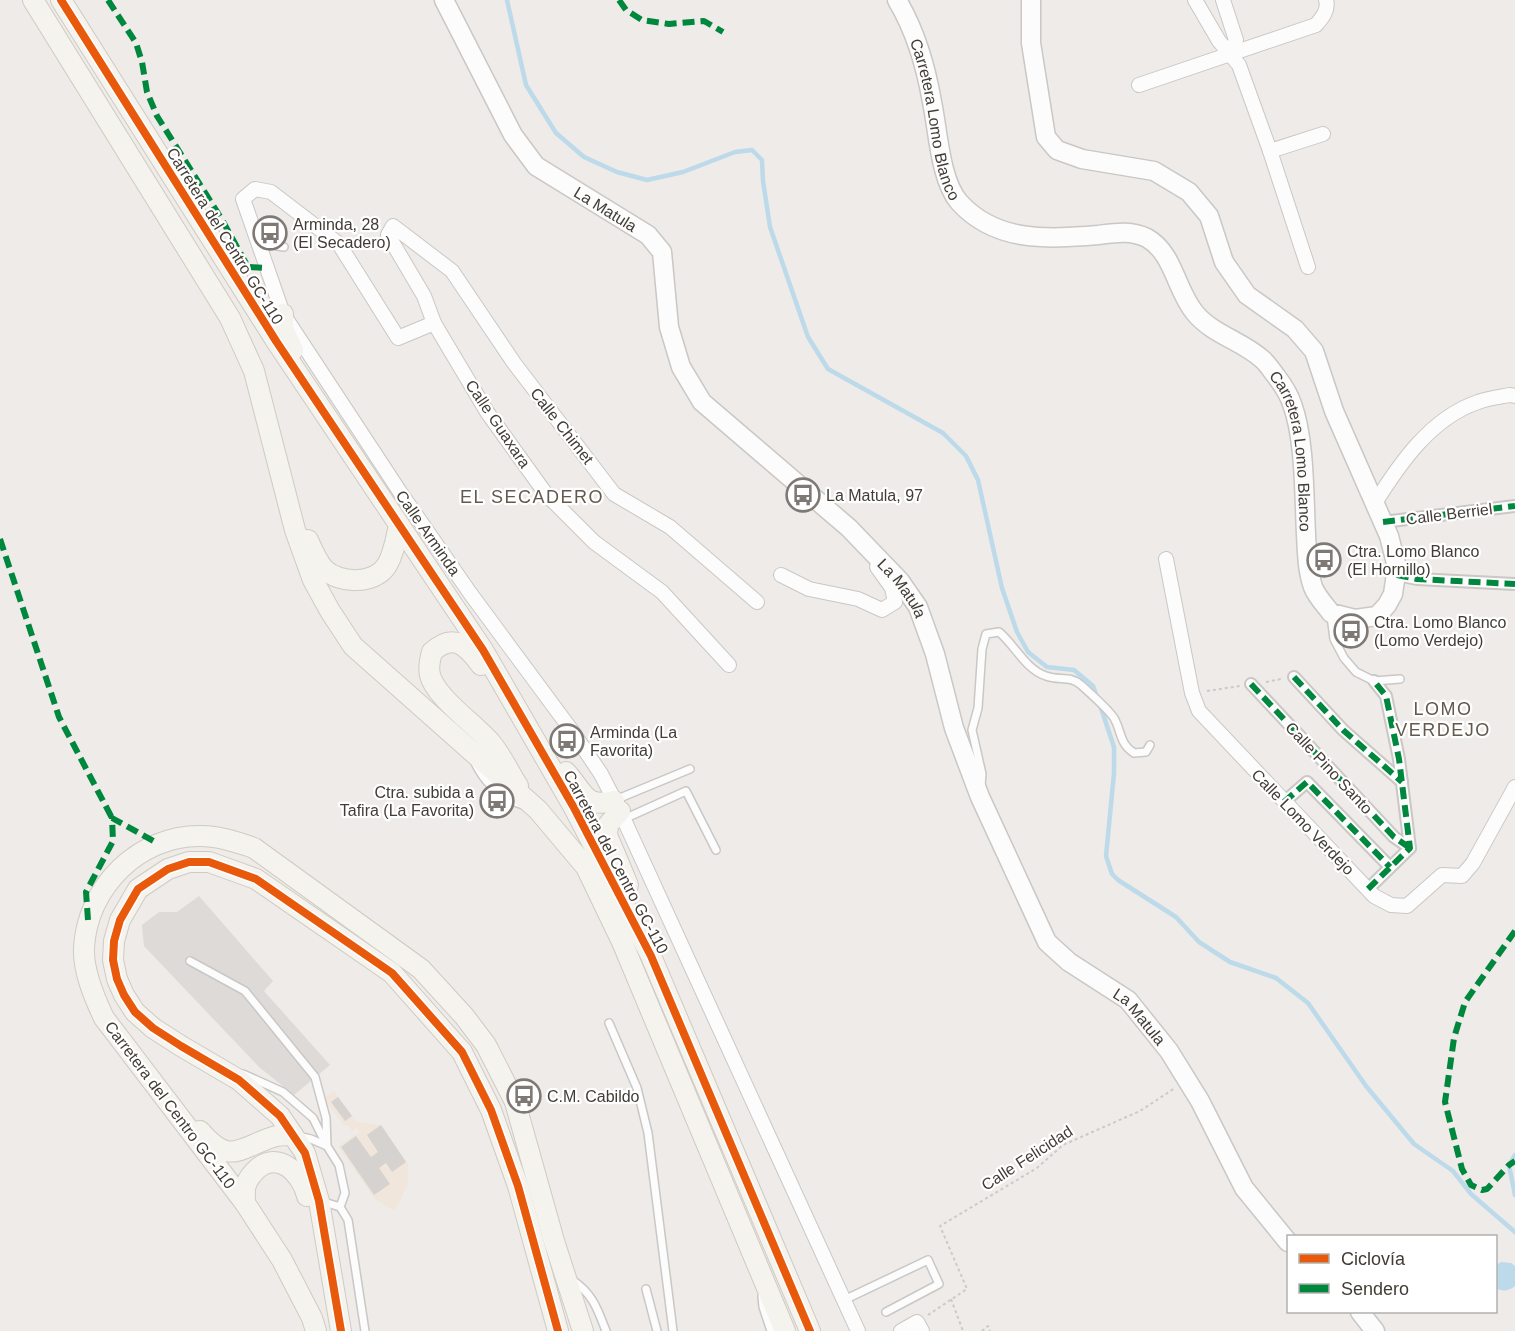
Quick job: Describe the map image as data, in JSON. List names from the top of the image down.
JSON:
{
  "streets": {
    "main road": ["Carretera del Centro GC-110"],
    "street": [
      "Carretera Lomo Blanco",
      "La Matula",
      "Calle Guaxara",
      "Calle Chimet",
      "Calle Berriel",
      "Calle Arminda",
      "Calle Pino Santo",
      "Calle Lomo Verdejo"
    ],
    "path": ["Calle Felicidad"]
  },
  "crossings": [
    ["La Matula", "Calle Felicidad"],
    ["Calle Guaxara", "Calle Chimet"],
    ["Calle Guaxara", "Calle Arminda"]
  ],
  "districts": ["EL SECADERO", "LOMO VERDEJO"],
  "places": {
    "bus stop": [
      "Arminda, 28 (El Secadero)",
      "La Matula, 97",
      "Ctra. Lomo Blanco (El Hornillo)",
      "Ctra. Lomo Blanco (Lomo Verdejo)",
      "Arminda (La Favorita)",
      "Ctra. subida a Tafira (La Favorita)",
      "C.M. Cabildo"
    ]
  },
  "legend": ["Ciclovía", "Sendero"]
}
